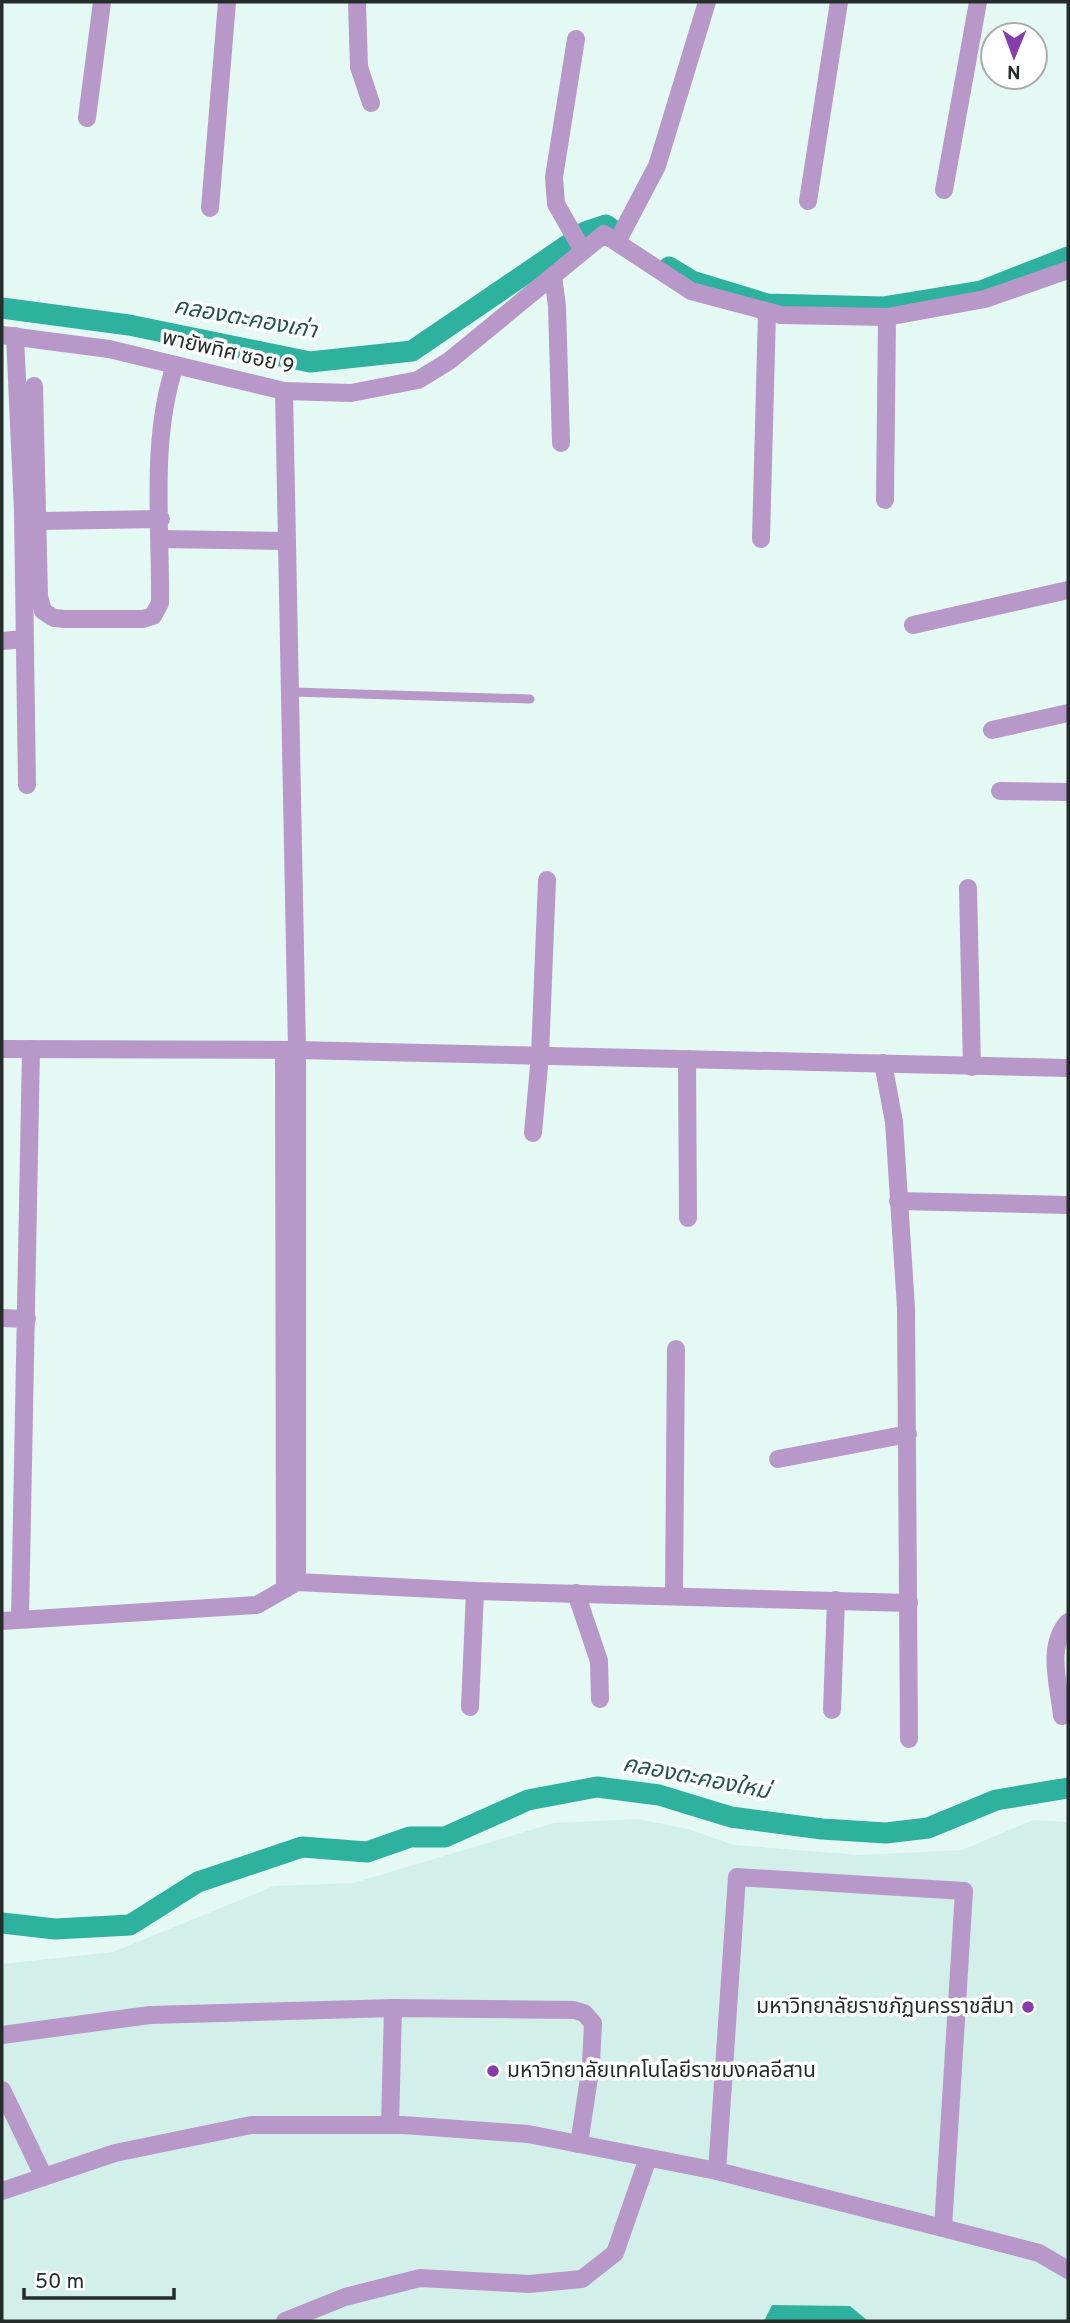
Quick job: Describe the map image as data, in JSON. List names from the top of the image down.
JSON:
{
  "streets": {
    "street": ["พายัพทิศ ซอย 9"]
  },
  "water": ["คลองตะคองเก่า", "คลองตะคองใหม่"],
  "places": ["มหาวิทยาลัยราชภัฏนครราชสีมา", "มหาวิทยาลัยเทคโนโลยีราชมงคลอีสาน"],
  "scale_bar": "50 m",
  "north": "bottom"
}
